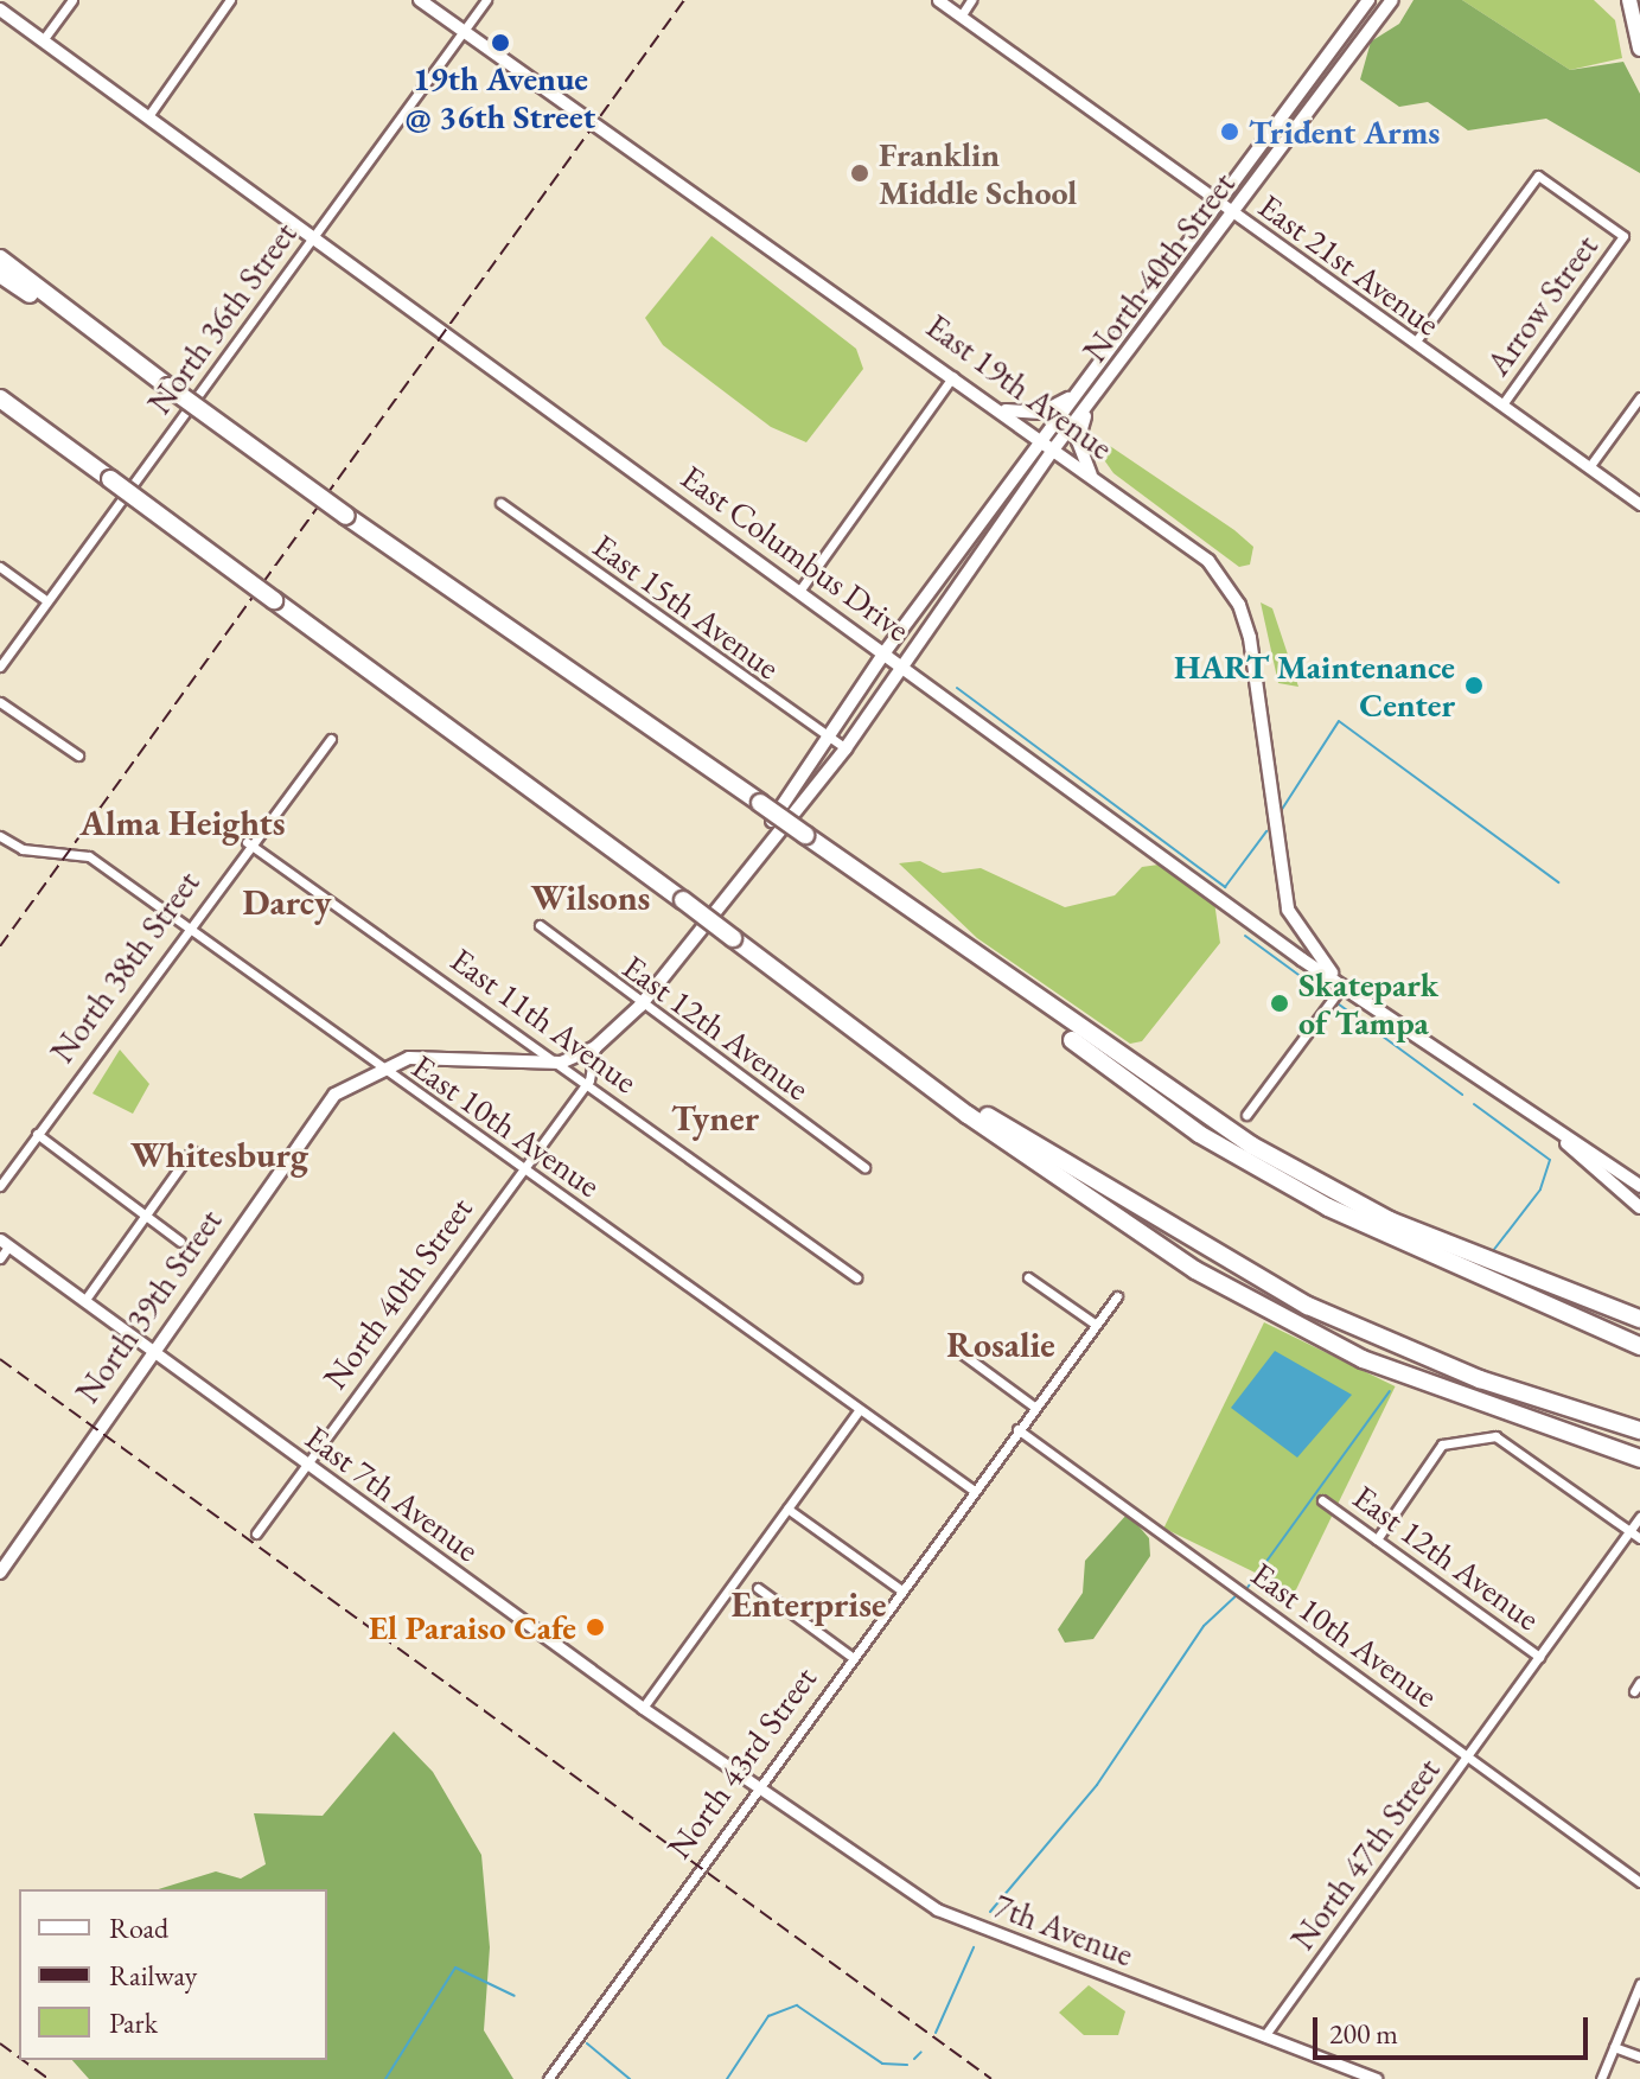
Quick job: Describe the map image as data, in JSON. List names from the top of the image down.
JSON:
{
  "streets": {
    "main road": [
      "North 40th Street",
      "East 19th Avenue",
      "East Columbus Drive",
      "North 39th Street"
    ],
    "street": [
      "East 21st Avenue",
      "Arrow Street",
      "North 36th Street",
      "East 15th Avenue",
      "North 38th Street",
      "East 11th Avenue",
      "East 12th Avenue",
      "East 10th Avenue",
      "East 7th Avenue",
      "North 43rd Street",
      "North 47th Street",
      "7th Avenue"
    ]
  },
  "crossings": [
    ["East 21st Avenue", "North 40th Street"],
    ["East 21st Avenue", "Arrow Street"],
    ["North 40th Street", "East 19th Avenue"],
    ["North 40th Street", "East Columbus Drive"],
    ["North 40th Street", "East 15th Avenue"],
    ["North 40th Street", "East 11th Avenue"],
    ["North 40th Street", "East 12th Avenue"],
    ["North 40th Street", "East 10th Avenue"],
    ["North 40th Street", "North 39th Street"],
    ["North 40th Street", "East 7th Avenue"],
    ["North 36th Street", "East 19th Avenue"],
    ["North 36th Street", "East Columbus Drive"],
    ["North 38th Street", "East 11th Avenue"],
    ["North 38th Street", "East 10th Avenue"],
    ["East 12th Avenue", "North 47th Street"],
    ["East 10th Avenue", "North 39th Street"],
    ["East 10th Avenue", "North 43rd Street"],
    ["East 10th Avenue", "North 47th Street"],
    ["North 39th Street", "East 7th Avenue"],
    ["East 7th Avenue", "North 43rd Street"],
    ["East 7th Avenue", "7th Avenue"],
    ["North 43rd Street", "7th Avenue"],
    ["North 47th Street", "7th Avenue"]
  ],
  "districts": [
    "Alma Heights",
    "Wilsons",
    "Darcy",
    "Tyner",
    "Whitesburg",
    "Rosalie",
    "Enterprise"
  ],
  "places": [
    "19th Avenue @ 36th Street",
    "Trident Arms",
    "Franklin Middle School",
    "HART Maintenance Center",
    "Skatepark of Tampa",
    "El Paraiso Cafe"
  ],
  "legend": ["Road", "Railway", "Park"],
  "scale_bar": "200 m"
}
